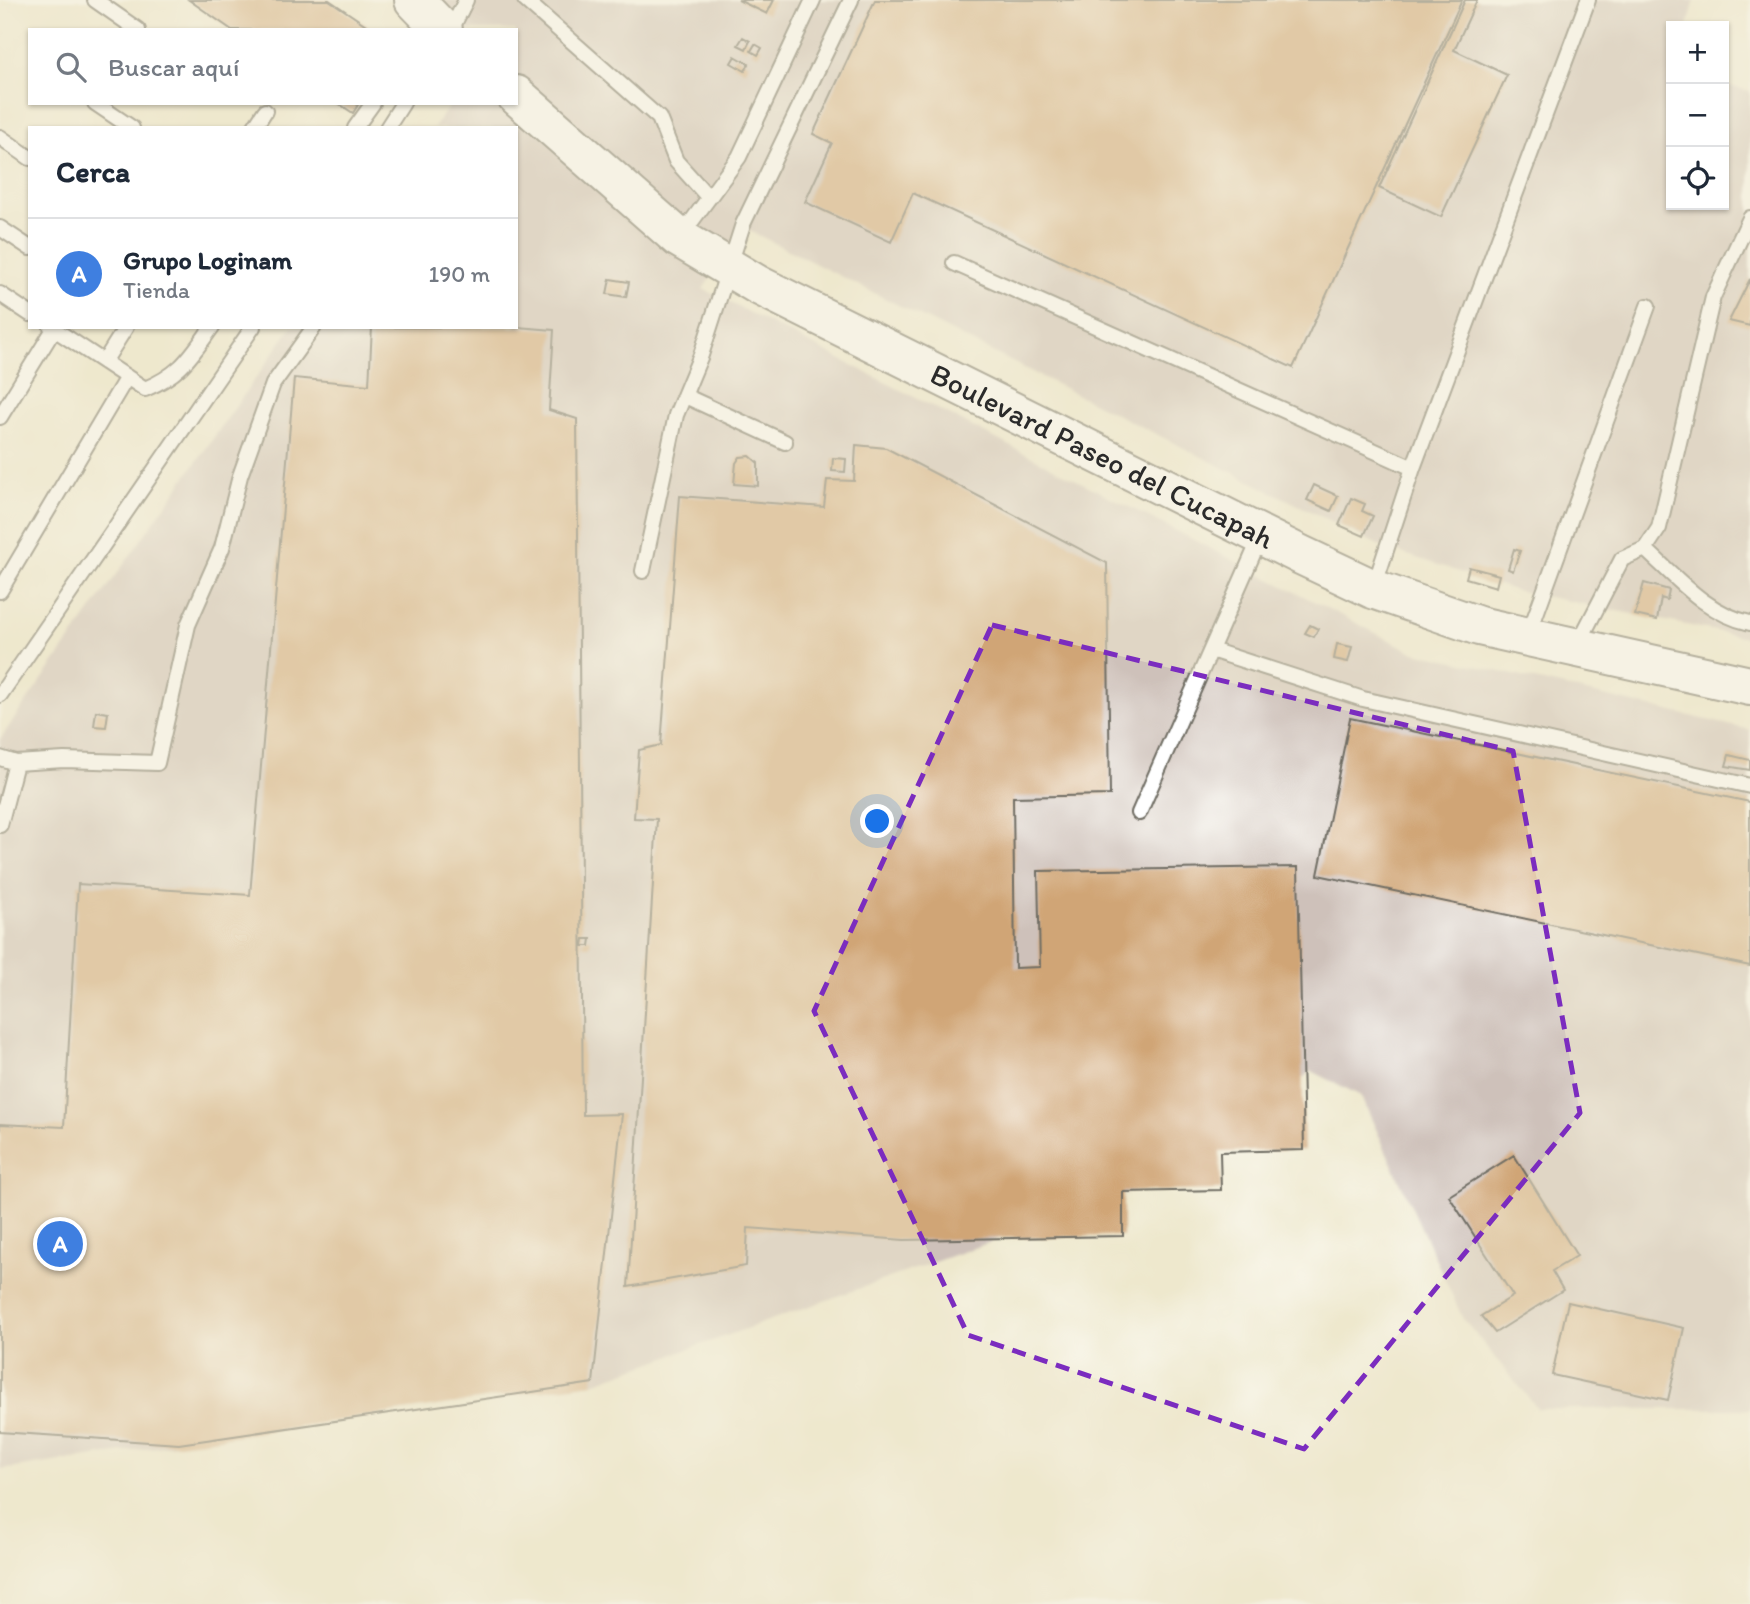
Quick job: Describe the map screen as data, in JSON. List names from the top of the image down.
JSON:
{
  "streets": {
    "main road": ["Boulevard Paseo del Cucapah"]
  },
  "page": {
    "map_buttons": ["+", "−"],
    "search": "Buscar aquí",
    "heading": "Cerca",
    "list": [
      {
        "mark": "A",
        "name": "Grupo Loginam",
        "note": "Tienda",
        "value": "190 m"
      }
    ],
    "pins": "A"
  }
}
